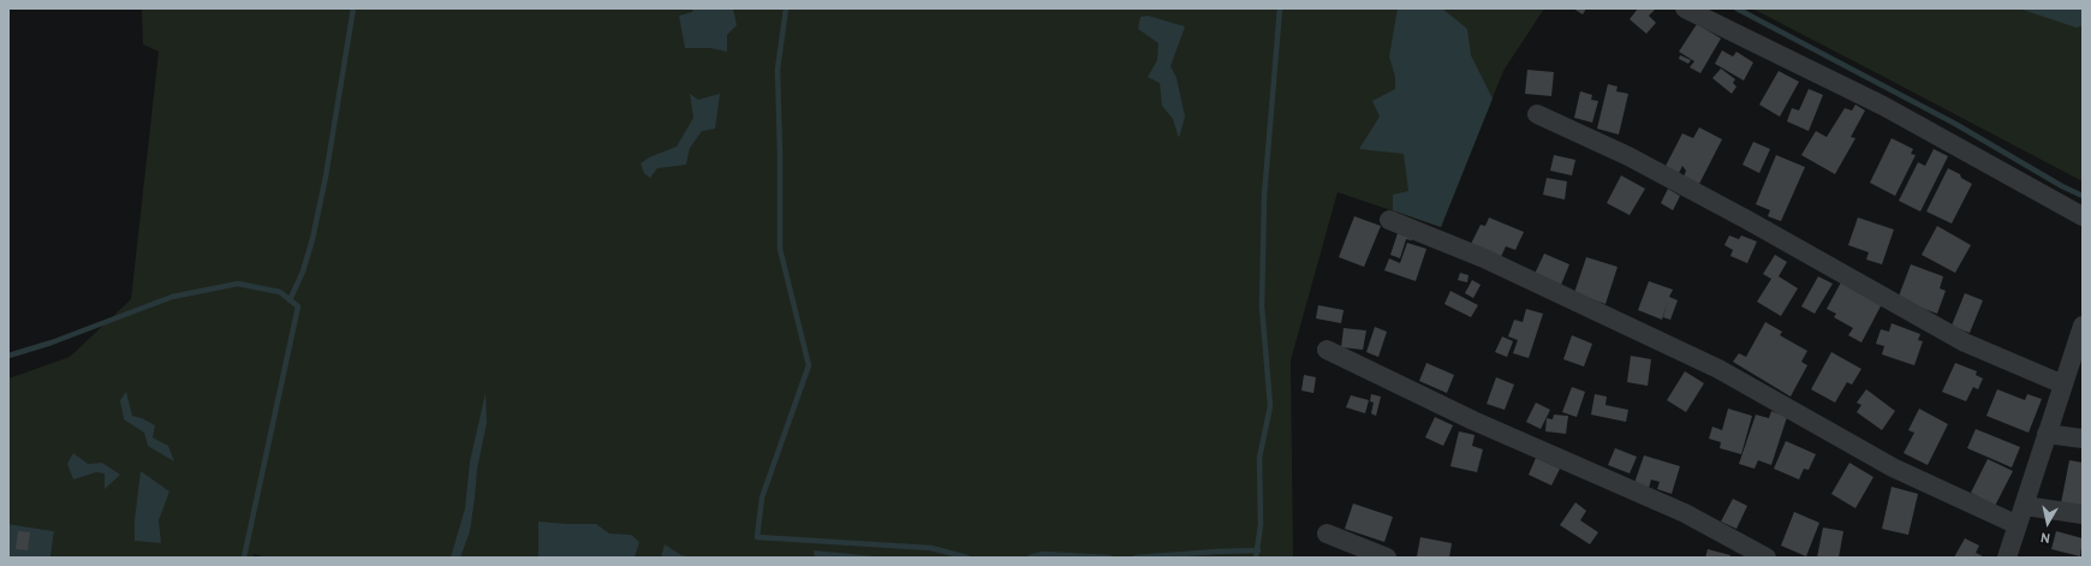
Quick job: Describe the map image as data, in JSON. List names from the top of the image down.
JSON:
{
  "north": "bottom"
}
